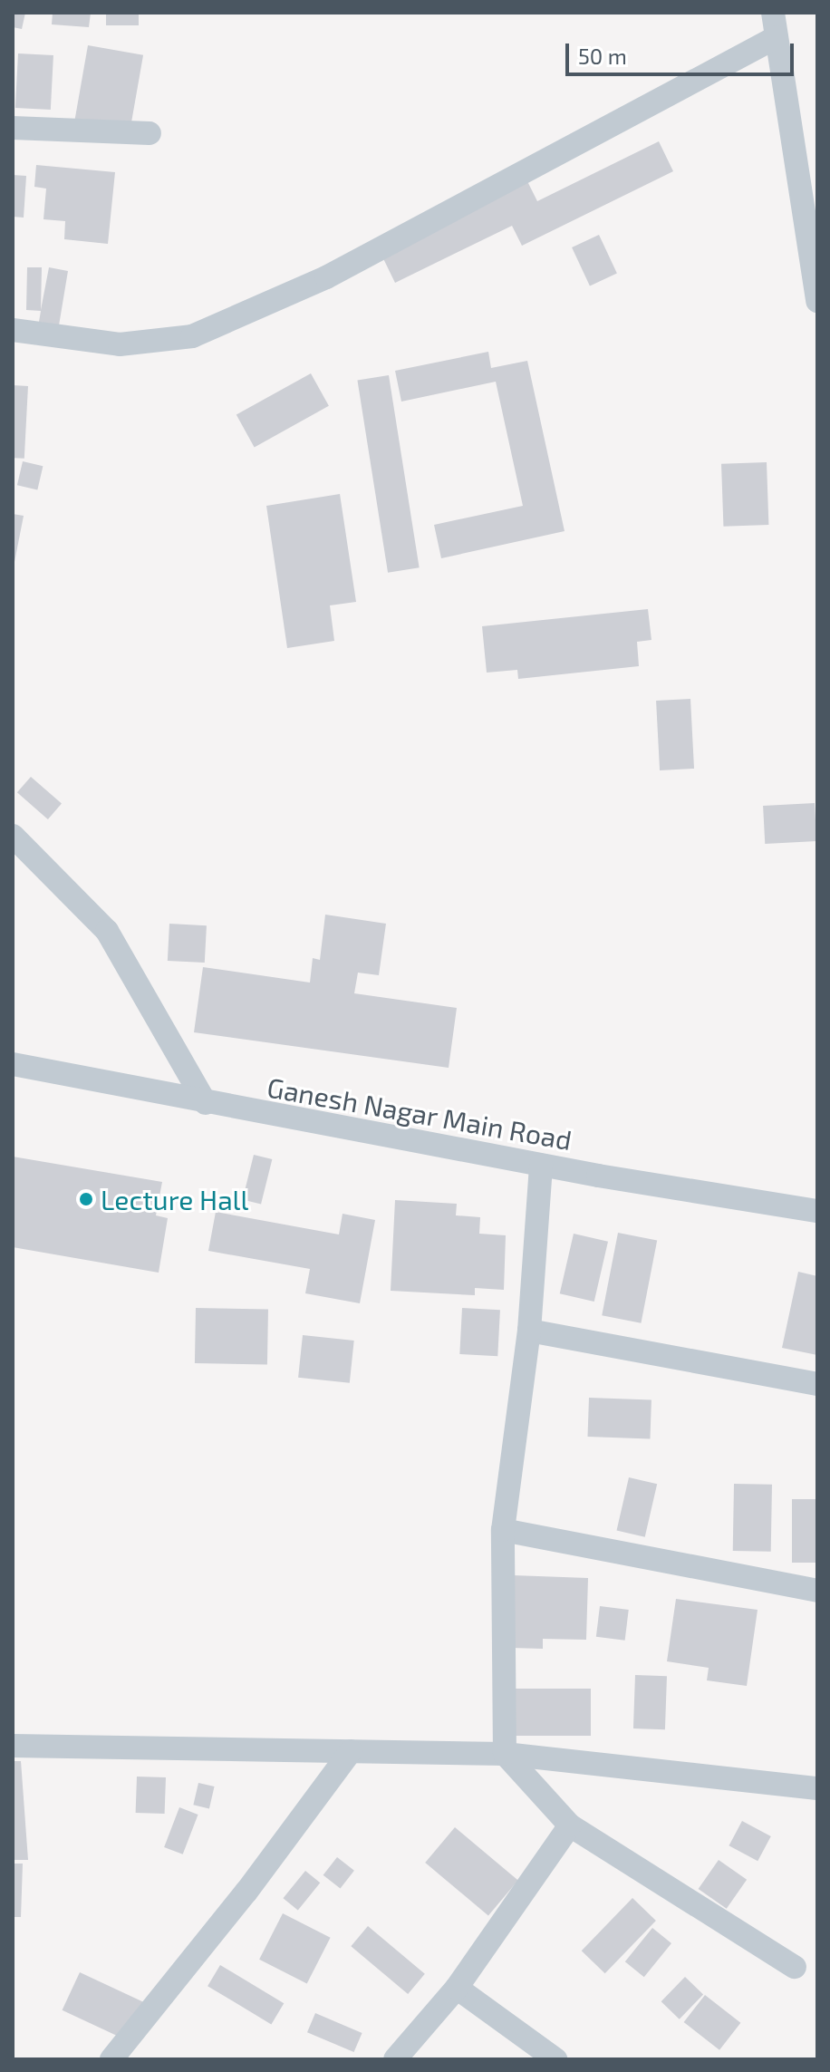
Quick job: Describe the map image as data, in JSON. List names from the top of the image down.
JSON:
{
  "streets": {
    "street": ["Ganesh Nagar Main Road"]
  },
  "places": ["Lecture Hall"],
  "scale_bar": "50 m"
}
